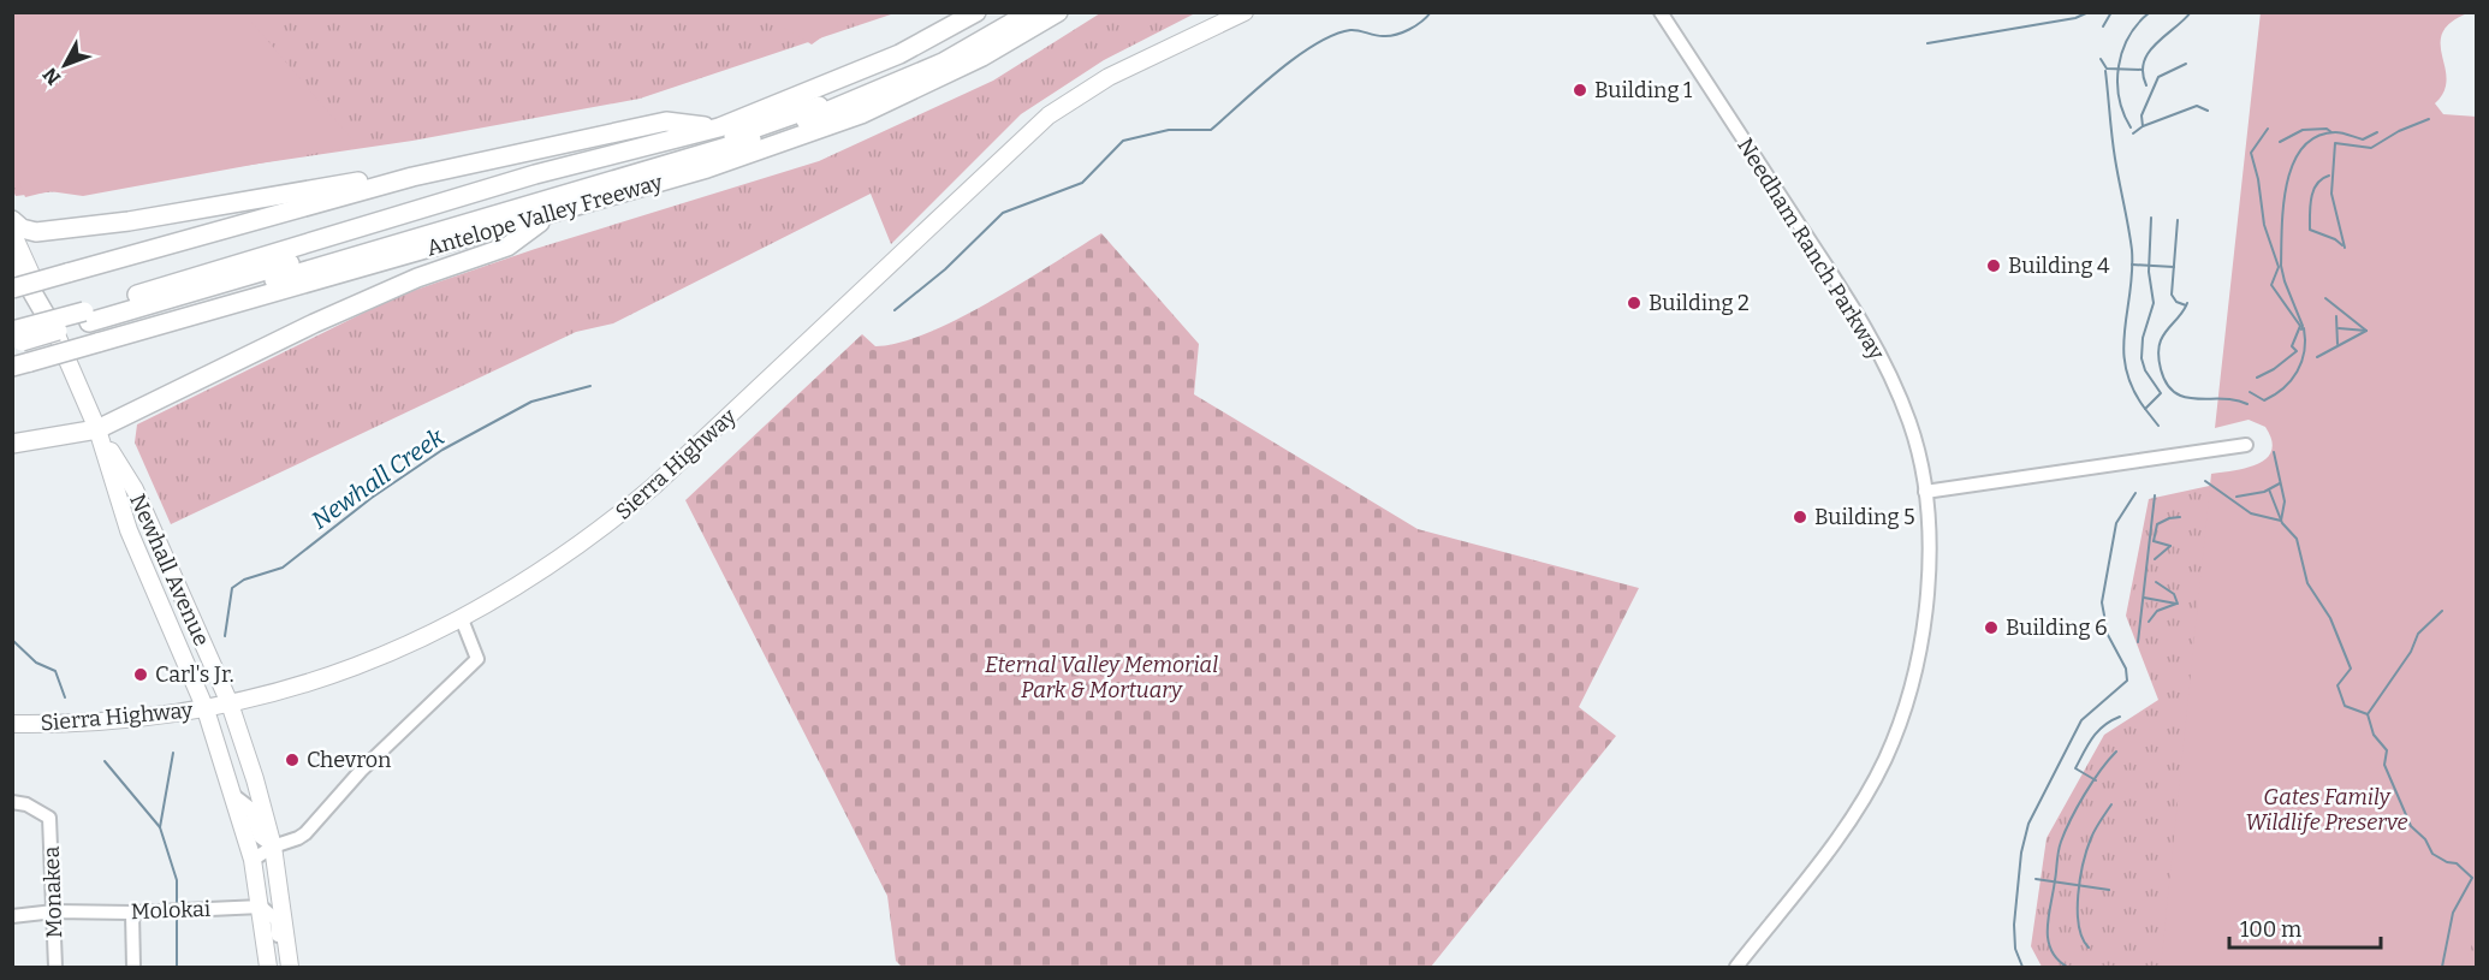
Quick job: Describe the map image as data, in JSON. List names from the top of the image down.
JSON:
{
  "streets": {
    "highway": ["Antelope Valley Freeway"],
    "main road": ["Sierra Highway", "Newhall Avenue"],
    "street": ["Needham Ranch Parkway", "Monakea", "Molokai"]
  },
  "crossings": [
    ["Sierra Highway", "Newhall Avenue"],
    ["Newhall Avenue", "Molokai"],
    ["Monakea", "Molokai"]
  ],
  "water": ["Newhall Creek"],
  "parks": ["Eternal Valley Memorial Park & Mortuary", "Gates Family Wildlife Preserve"],
  "places": [
    "Building 1",
    "Building 4",
    "Building 2",
    "Building 5",
    "Building 6",
    "Carl's Jr.",
    "Chevron"
  ],
  "scale_bar": "100 m",
  "north": "bottom left"
}
